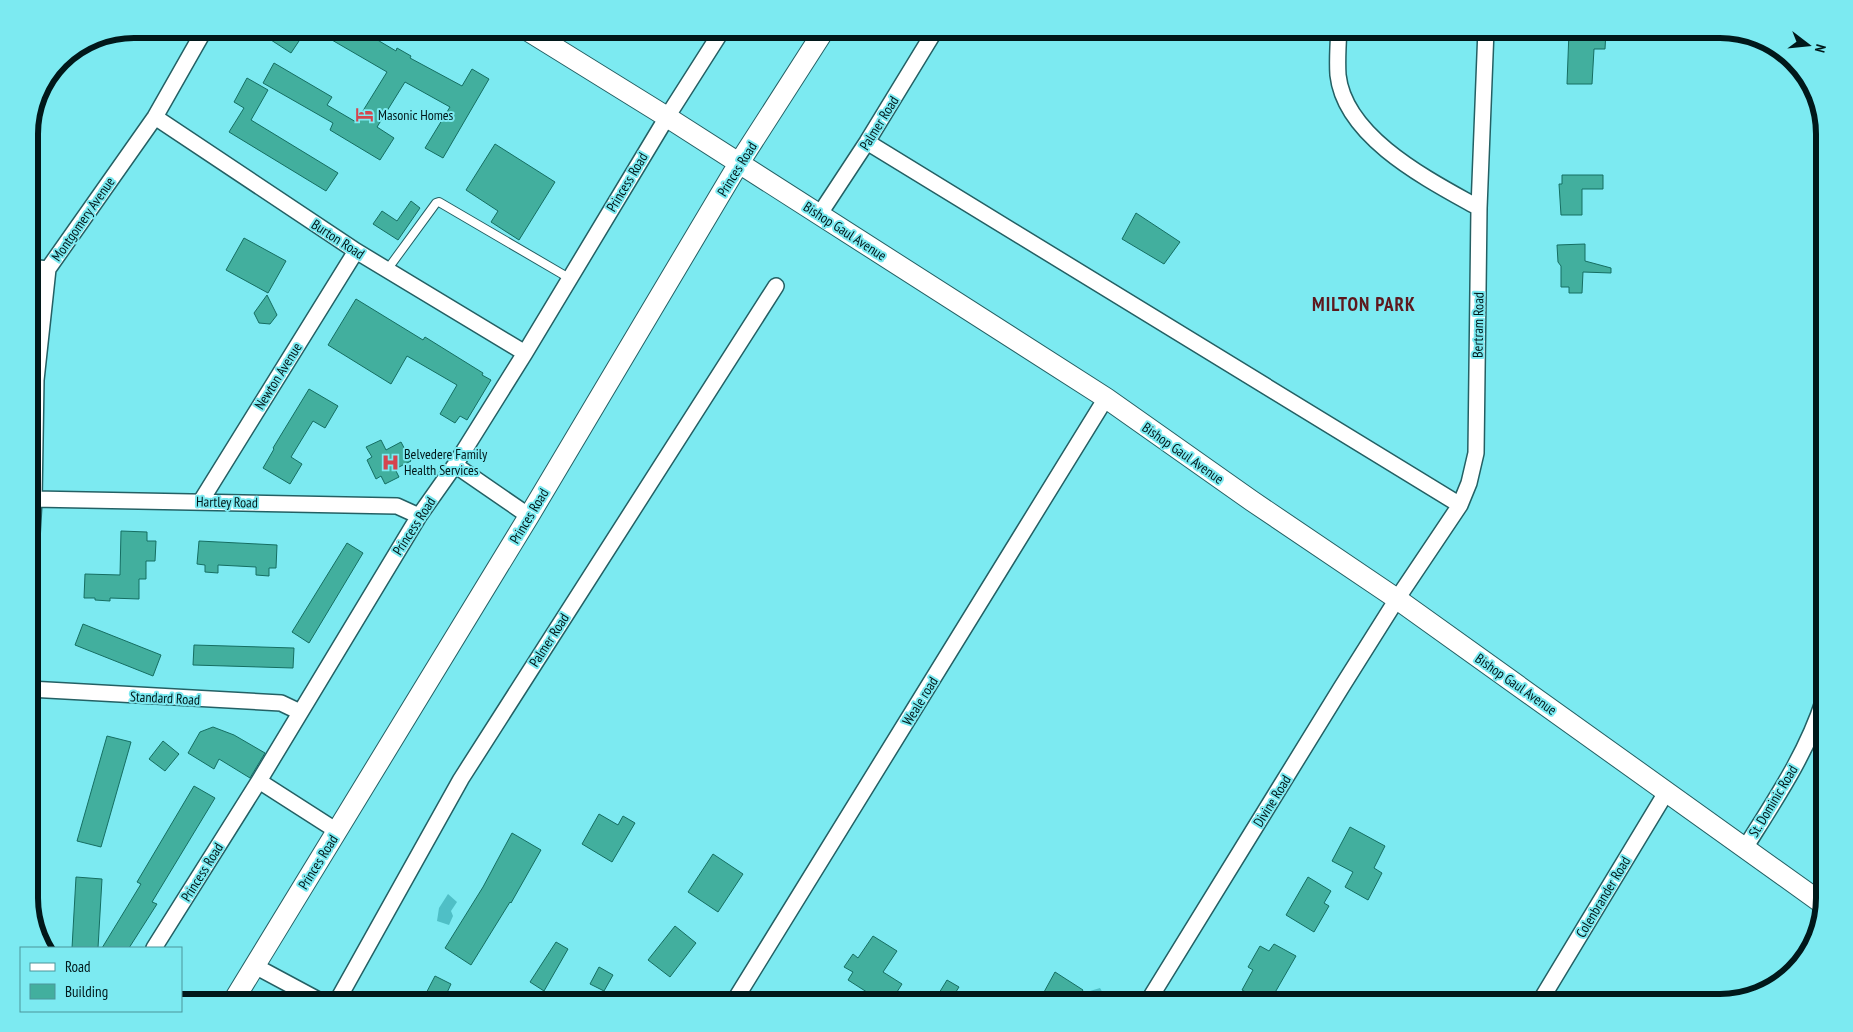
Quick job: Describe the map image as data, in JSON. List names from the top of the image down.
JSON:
{
  "streets": {
    "main road": ["Princes Road", "Bishop Gaul Avenue"],
    "street": [
      "Palmer Road",
      "Princess Road",
      "Montgomery Avenue",
      "Burton Road",
      "Bertram Road",
      "Newton Avenue",
      "Hartley Road",
      "Standard Road",
      "Weale road",
      "Divine Road",
      "St. Dominic Road",
      "Colenbrander Road"
    ]
  },
  "crossings": [
    ["Palmer Road", "Bishop Gaul Avenue"],
    ["Princes Road", "Bishop Gaul Avenue"],
    ["Princess Road", "Bishop Gaul Avenue"],
    ["Princess Road", "Burton Road"],
    ["Princess Road", "Hartley Road"],
    ["Princess Road", "Standard Road"],
    ["Montgomery Avenue", "Burton Road"],
    ["Bishop Gaul Avenue", "Bertram Road"],
    ["Bishop Gaul Avenue", "Weale road"],
    ["Bishop Gaul Avenue", "Divine Road"],
    ["Bishop Gaul Avenue", "St. Dominic Road"],
    ["Bishop Gaul Avenue", "Colenbrander Road"],
    ["Burton Road", "Newton Avenue"],
    ["Bertram Road", "Divine Road"],
    ["Newton Avenue", "Hartley Road"]
  ],
  "districts": ["MILTON PARK"],
  "places": {
    "hotel": ["Masonic Homes"],
    "hospital": ["Belvedere Family Health Services"]
  },
  "legend": ["Road", "Building"],
  "north": "right"
}
